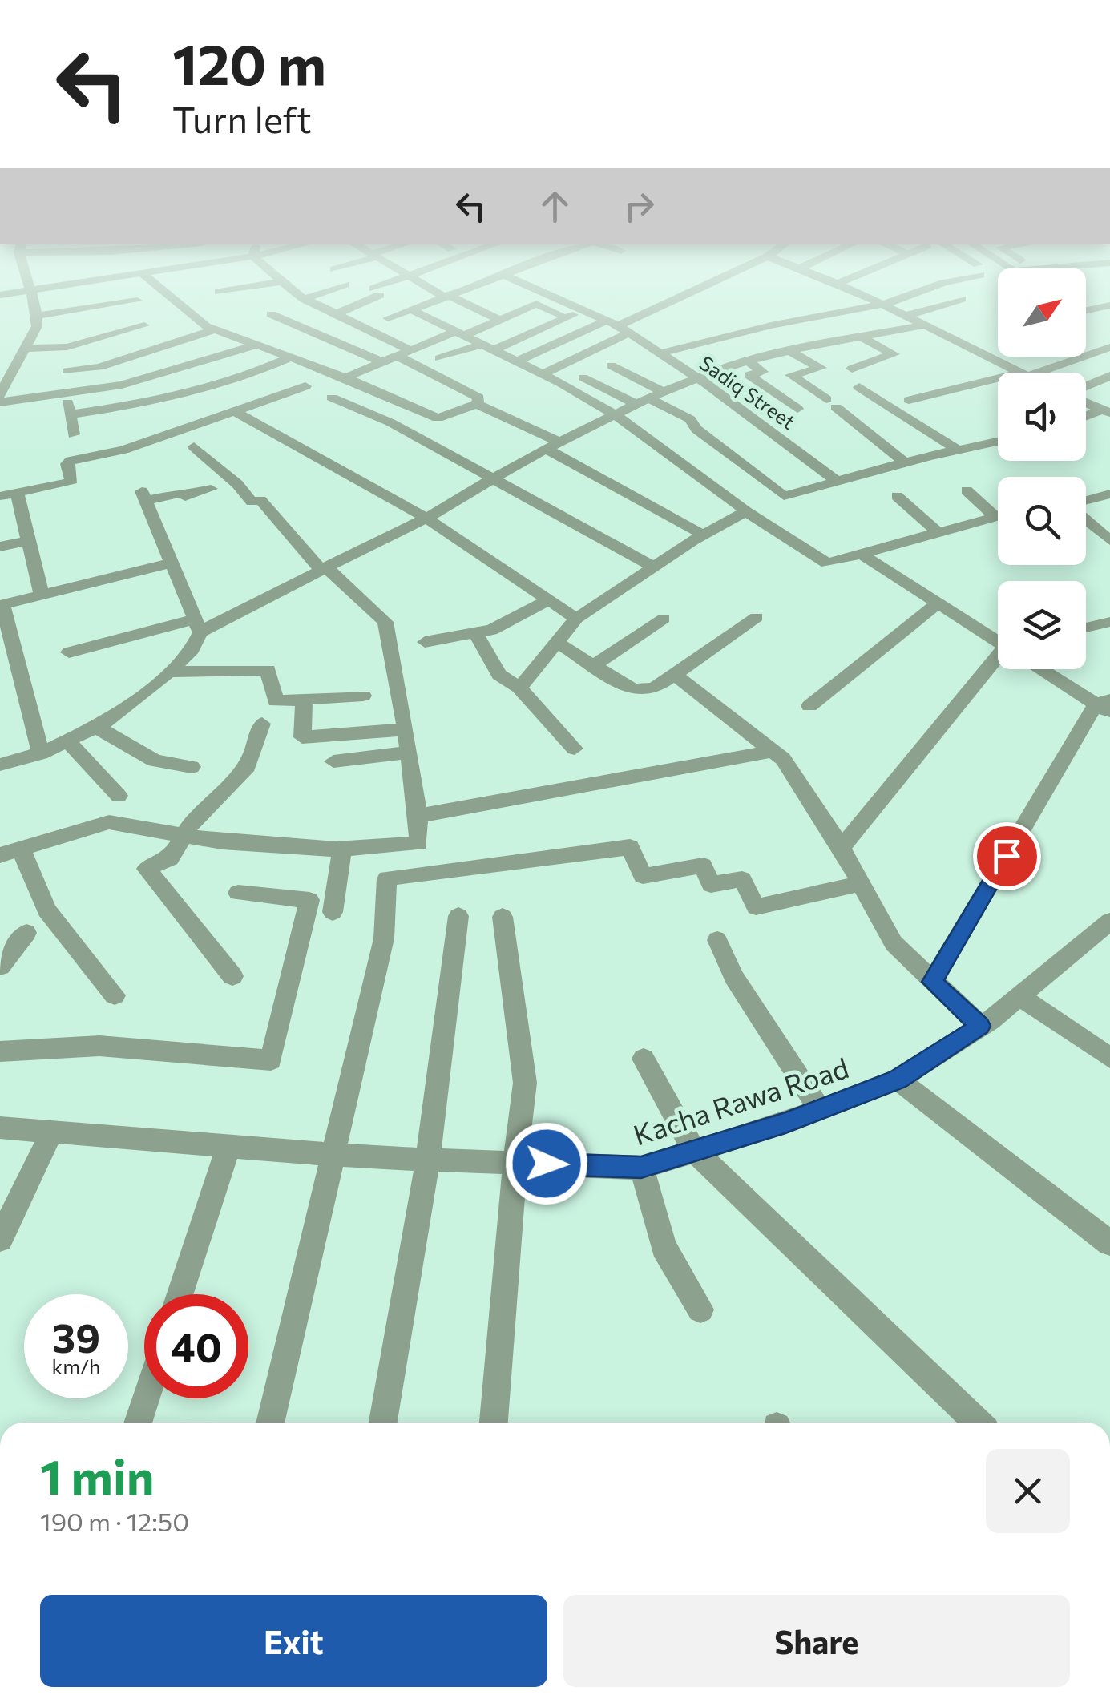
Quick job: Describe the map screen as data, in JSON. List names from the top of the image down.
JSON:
{
  "streets": {
    "street": ["Sadiq Street", "Kacha Rawa Road"]
  },
  "north": "top right",
  "page": {
    "turn": ["120 m", "Turn left"],
    "speed": "39 km/h",
    "limit": "40",
    "heading": ["1 min", "190 m · 12:50"],
    "buttons": ["Exit", "Share"]
  }
}
